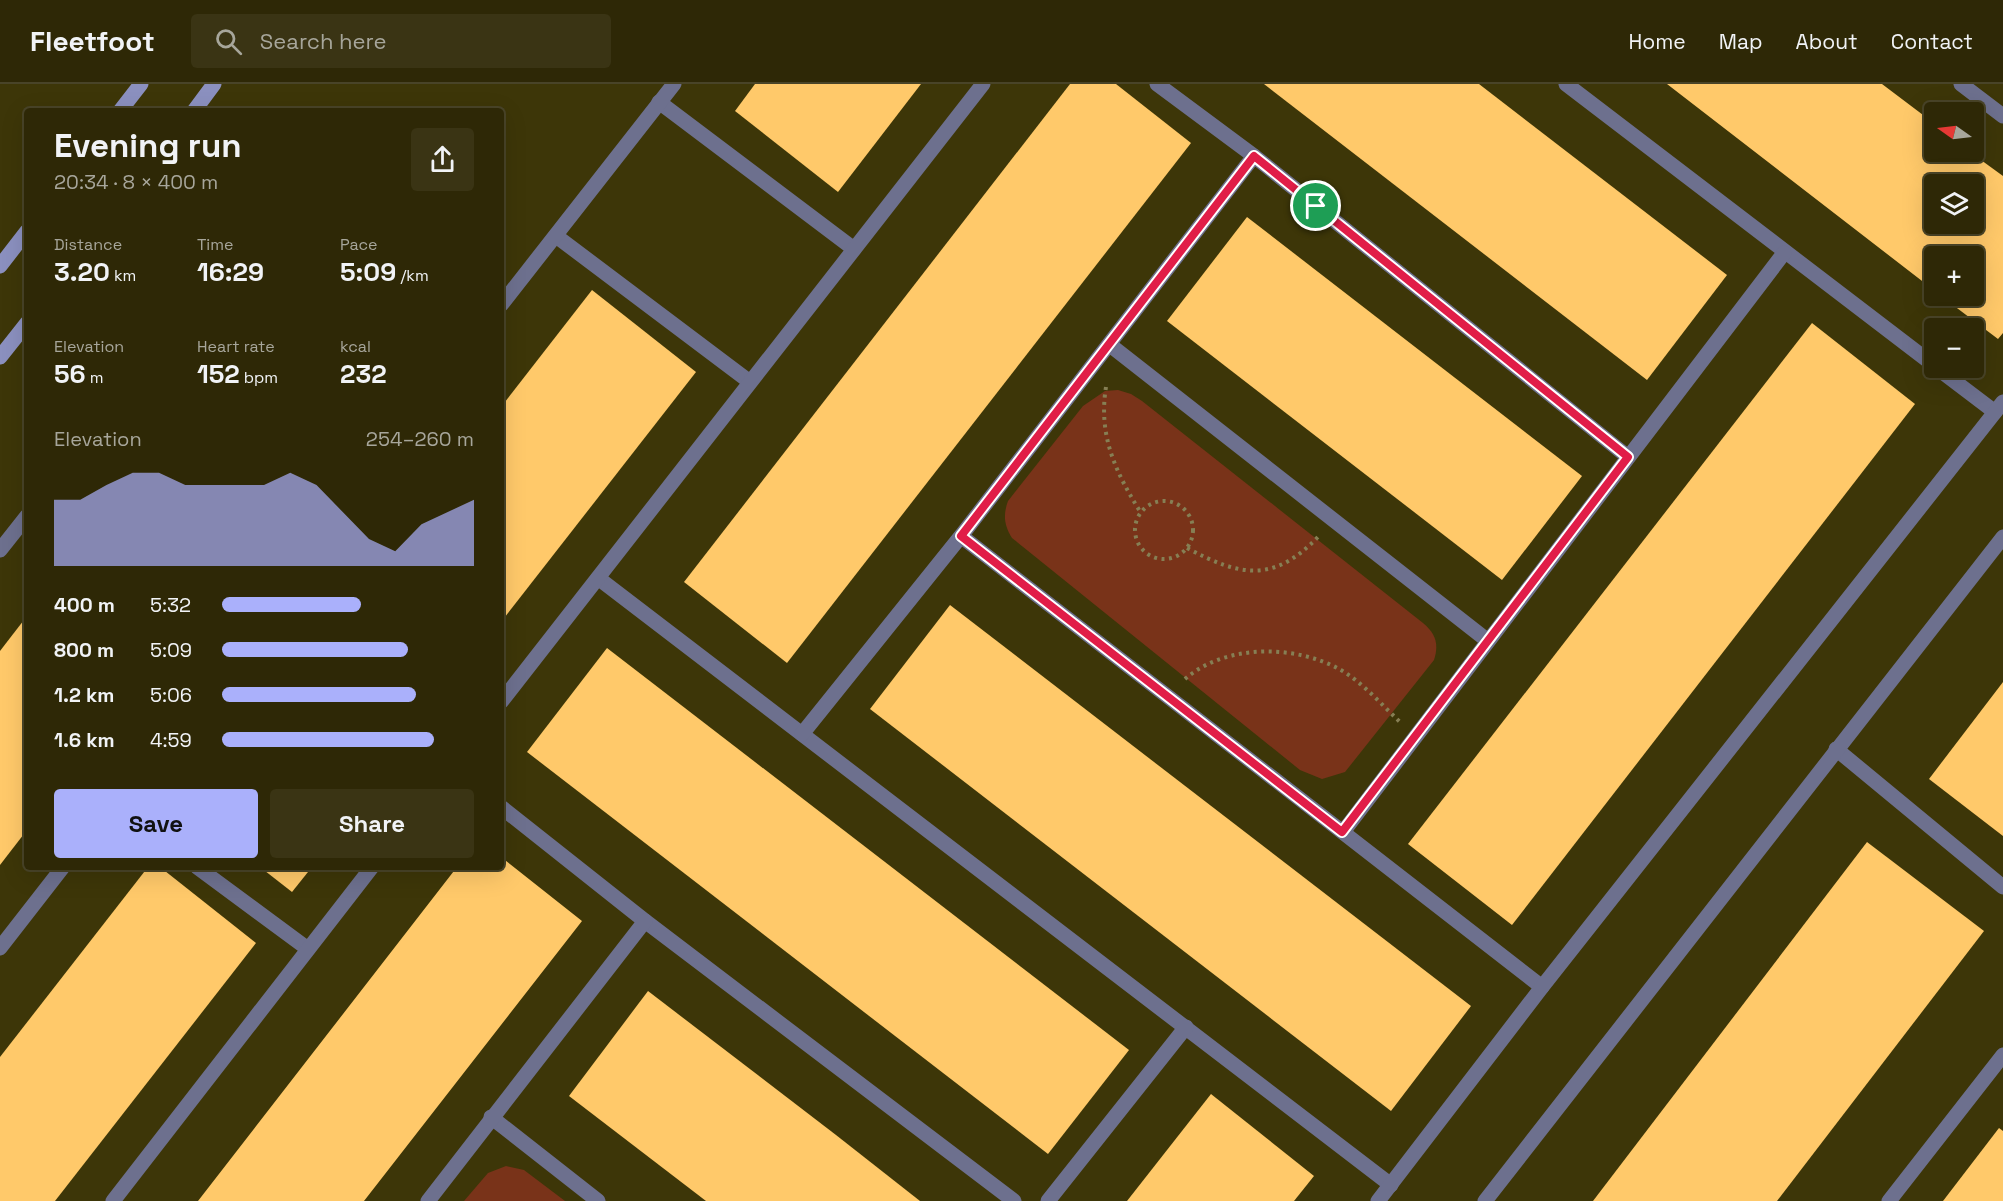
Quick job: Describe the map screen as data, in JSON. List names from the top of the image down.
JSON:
{
  "north": "left",
  "page": {
    "header": "Fleetfoot",
    "search": "Search here",
    "nav": [
      "Home",
      "Map",
      "About",
      "Contact"
    ],
    "map_buttons": ["+", "−"],
    "heading": ["Evening run", "20:34 · 8 × 400 m"],
    "stats": [
      ["Distance", "3.20 km"],
      ["Time", "16:29"],
      ["Pace", "5:09 /km"],
      ["Elevation", "56 m"],
      ["Heart rate", "152 bpm"],
      ["kcal", "232"]
    ],
    "chart": ["Elevation", "254–260 m"],
    "list": [
      {
        "name": "400 m",
        "note": "5:32"
      },
      {
        "name": "800 m",
        "note": "5:09"
      },
      {
        "name": "1.2 km",
        "note": "5:06"
      },
      {
        "name": "1.6 km",
        "note": "4:59"
      }
    ],
    "buttons": ["Save", "Share"]
  }
}
